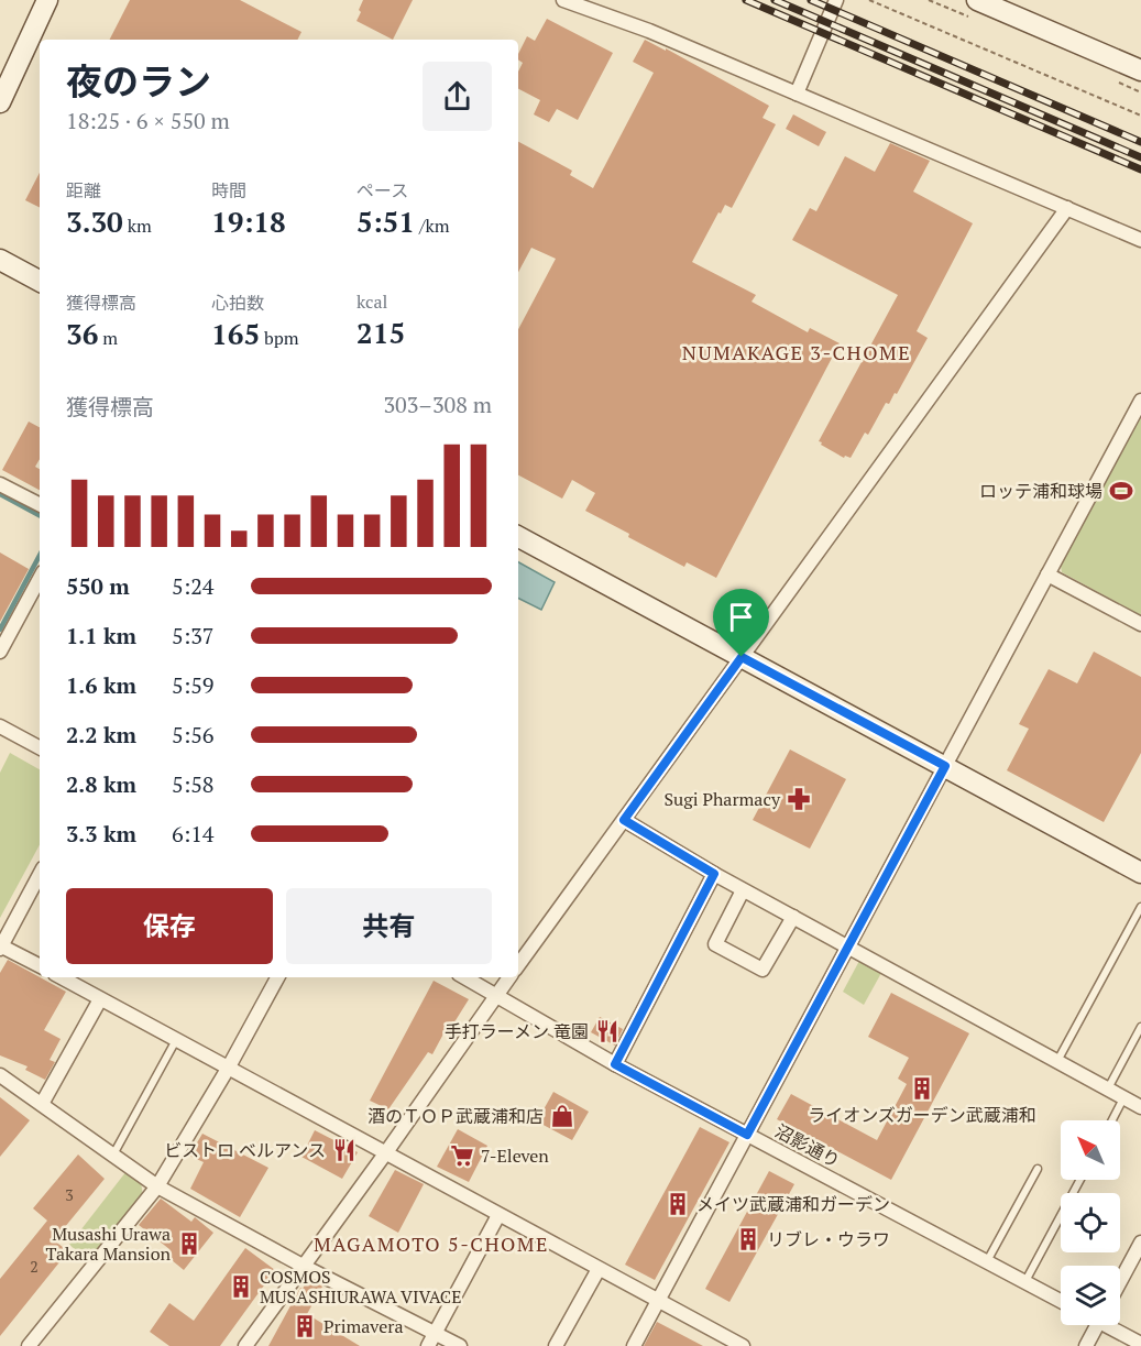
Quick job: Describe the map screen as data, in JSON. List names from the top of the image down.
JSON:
{
  "streets": {
    "street": ["沼影通り"]
  },
  "districts": ["NUMAKAGE 3-CHOME", "MAGAMOTO 5-CHOME"],
  "places": {
    "sports": ["ロッテ浦和球場"],
    "pharmacy": ["Sugi Pharmacy"],
    "restaurant": ["手打ラーメン 竜園", "ビストロ ベルアンス"],
    "building": [
      "ライオンズガーデン武蔵浦和",
      "メイツ武蔵浦和ガーデン",
      "リブレ・ウラワ",
      "Musashi Urawa Takara Mansion",
      "COSMOS MUSASHIURAWA VIVACE",
      "Primavera"
    ],
    "shop": ["酒のＴＯＰ武蔵浦和店"],
    "supermarket": ["7-Eleven"]
  },
  "house_numbers": ["3", "2"],
  "north": "top left",
  "page": {
    "heading": ["夜のラン", "18:25 · 6 × 550 m"],
    "stats": [
      ["距離", "3.30 km"],
      ["時間", "19:18"],
      ["ペース", "5:51 /km"],
      ["獲得標高", "36 m"],
      ["心拍数", "165 bpm"],
      ["kcal", "215"]
    ],
    "chart": ["獲得標高", "303–308 m"],
    "list": [
      {
        "name": "550 m",
        "note": "5:24"
      },
      {
        "name": "1.1 km",
        "note": "5:37"
      },
      {
        "name": "1.6 km",
        "note": "5:59"
      },
      {
        "name": "2.2 km",
        "note": "5:56"
      },
      {
        "name": "2.8 km",
        "note": "5:58"
      },
      {
        "name": "3.3 km",
        "note": "6:14"
      }
    ],
    "buttons": ["保存", "共有"]
  }
}
